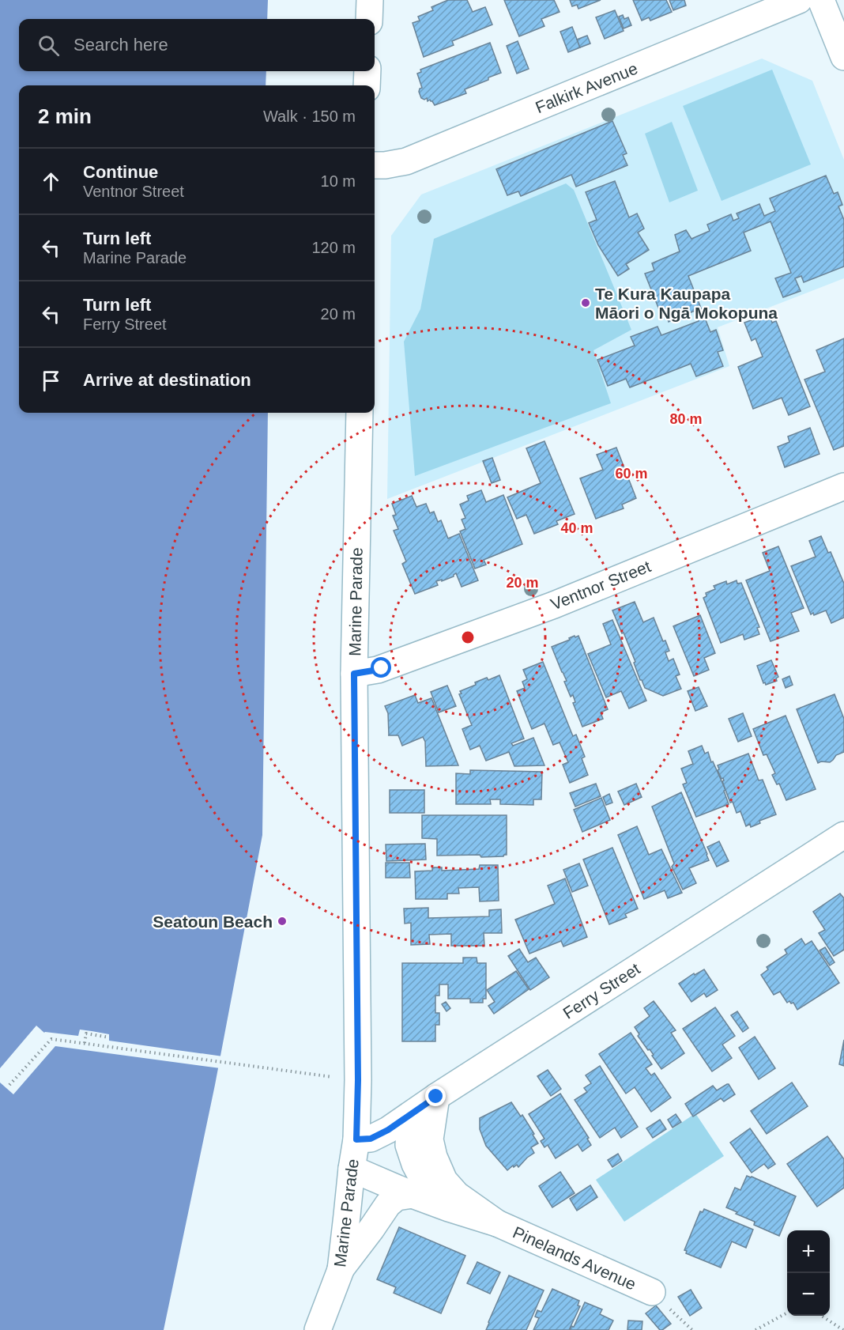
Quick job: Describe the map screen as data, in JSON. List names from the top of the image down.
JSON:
{
  "streets": {
    "street": [
      "Falkirk Avenue",
      "Ventnor Street",
      "Marine Parade",
      "Ferry Street",
      "Pinelands Avenue"
    ]
  },
  "crossings": [
    ["Ventnor Street", "Marine Parade"],
    ["Marine Parade", "Ferry Street"],
    ["Marine Parade", "Pinelands Avenue"],
    ["Ferry Street", "Pinelands Avenue"]
  ],
  "places": ["Te Kura Kaupapa Māori o Ngā Mokopuna", "Seatoun Beach"],
  "page": {
    "search": "Search here",
    "heading": ["2 min", "Walk · 150 m"],
    "list": [
      ["Continue", "Ventnor Street", "10 m"],
      ["Turn left", "Marine Parade", "120 m"],
      ["Turn left", "Ferry Street", "20 m"],
      "Arrive at destination"
    ],
    "map_buttons": ["+", "−"]
  },
  "rings": [
    "80 m",
    "60 m",
    "40 m",
    "20 m"
  ]
}
